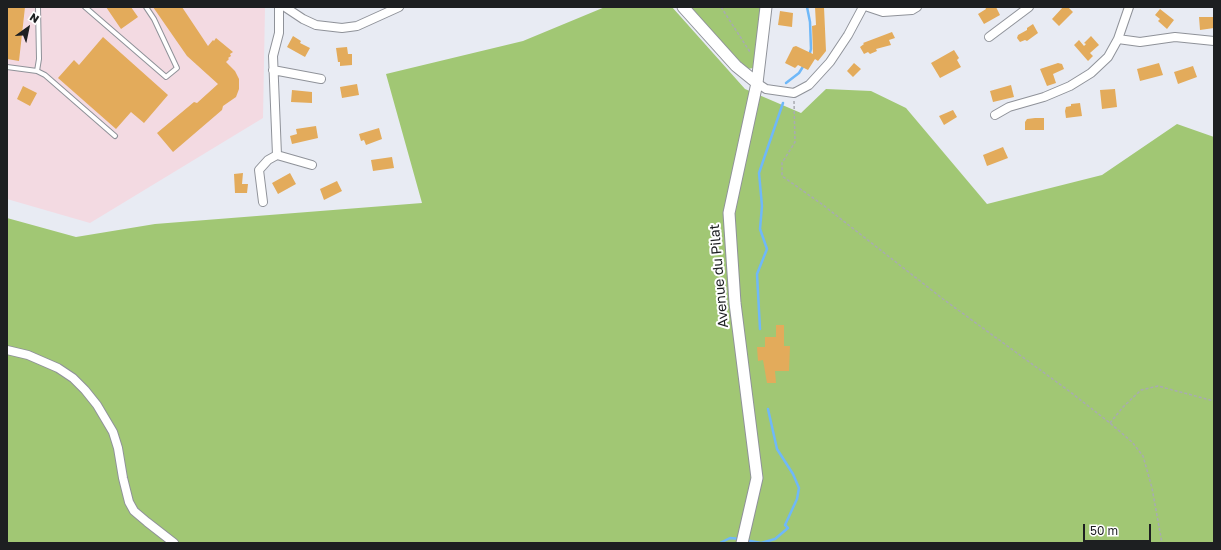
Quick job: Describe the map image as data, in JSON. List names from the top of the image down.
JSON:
{
  "streets": {
    "main road": ["Avenue du Pilat"]
  },
  "scale_bar": "50 m",
  "north": "top right"
}
